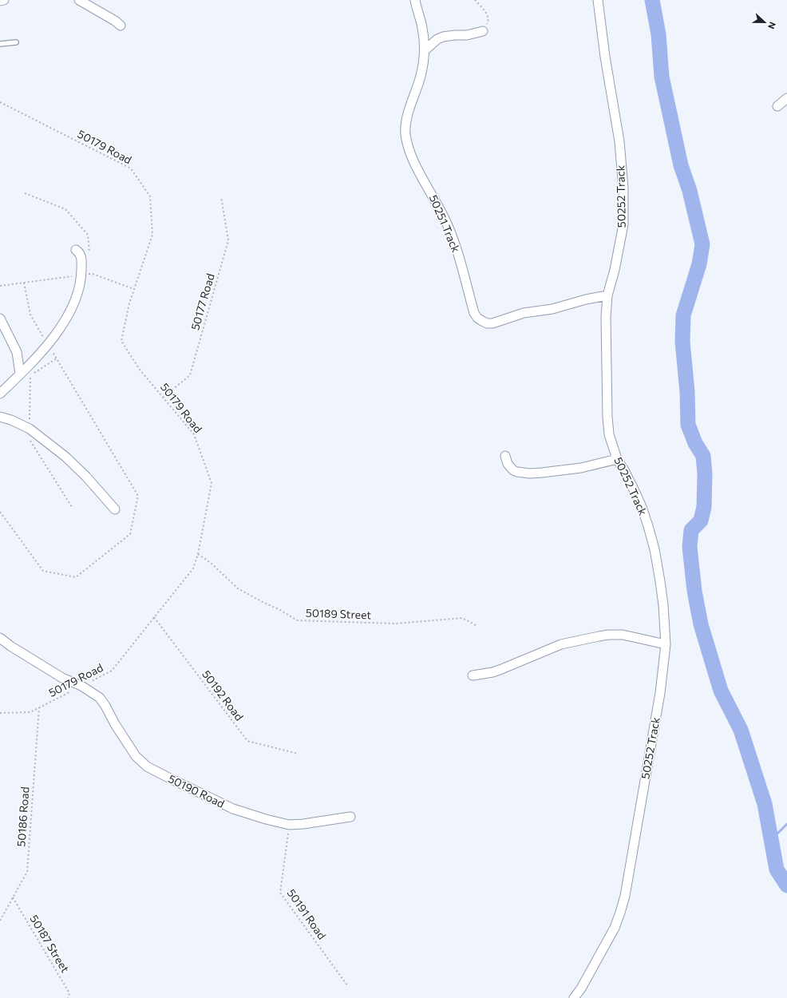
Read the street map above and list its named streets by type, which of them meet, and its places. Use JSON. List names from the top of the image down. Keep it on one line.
{"streets":{"street":["50252 Track","50251 Track","50190 Road"],"path":["50179 Road","50177 Road","50189 Street","50192 Road","50186 Road","50191 Road","50187 Street"]},"crossings":[["50179 Road","50177 Road"],["50179 Road","50189 Street"],["50179 Road","50192 Road"],["50179 Road","50190 Road"],["50179 Road","50186 Road"],["50252 Track","50251 Track"],["50190 Road","50191 Road"],["50186 Road","50187 Street"]],"north":"right"}
